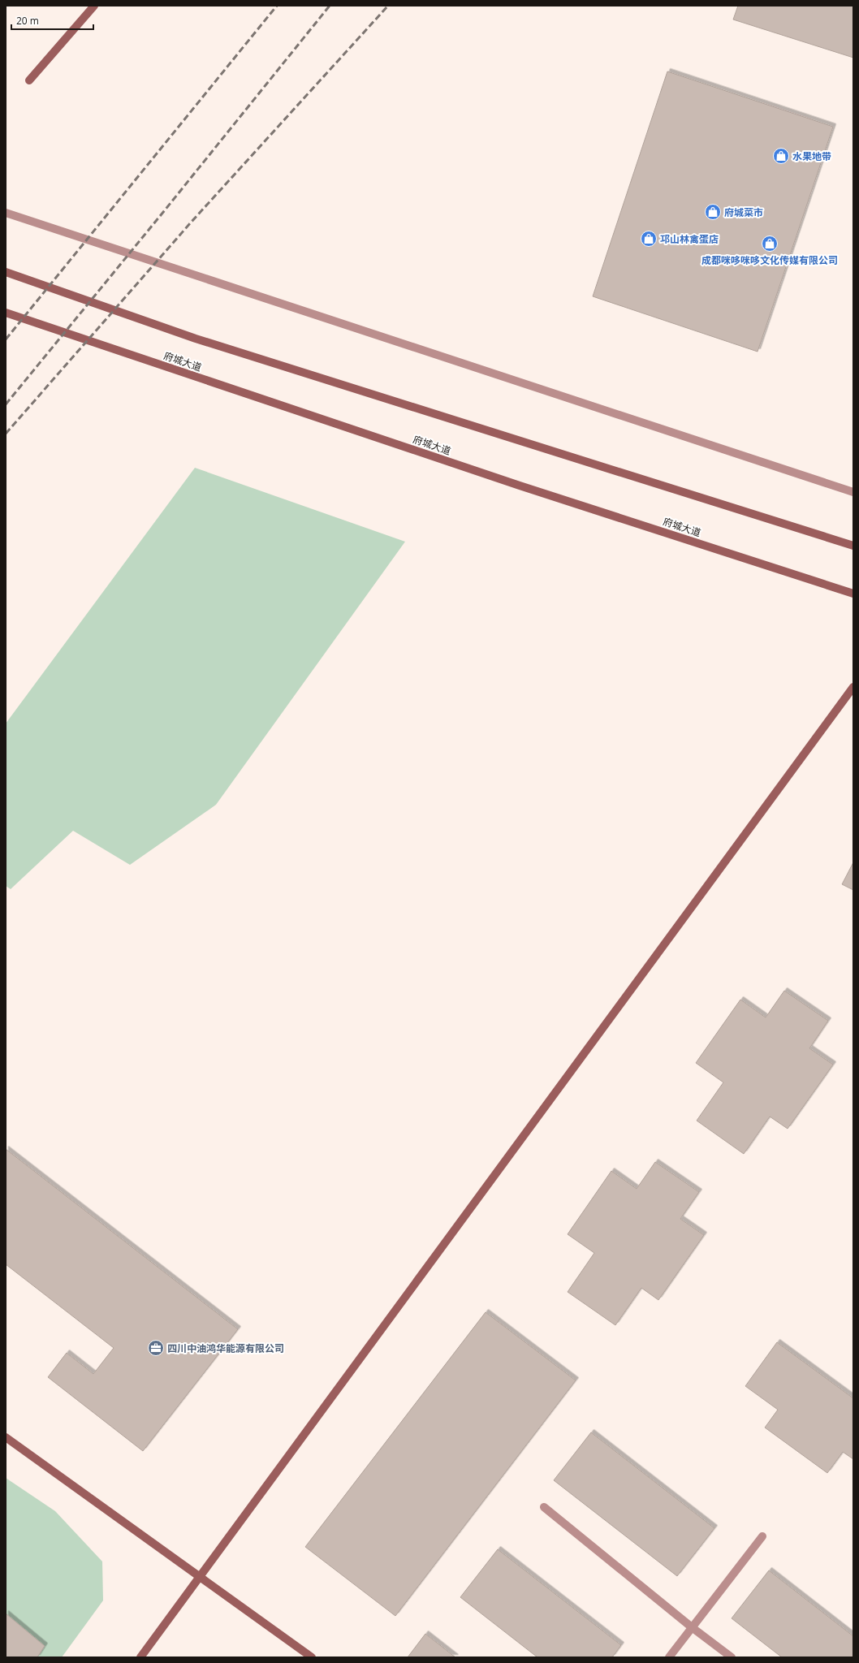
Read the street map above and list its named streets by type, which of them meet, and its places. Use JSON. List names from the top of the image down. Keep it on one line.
{"streets":{"main road":["府城大道"]},"places":{"shop":["水果地带","府城菜市","邛山林禽蛋店","成都咪哆咪哆文化传媒有限公司"],"office":["四川中油鸿华能源有限公司"]},"scale_bar":"20 m"}
